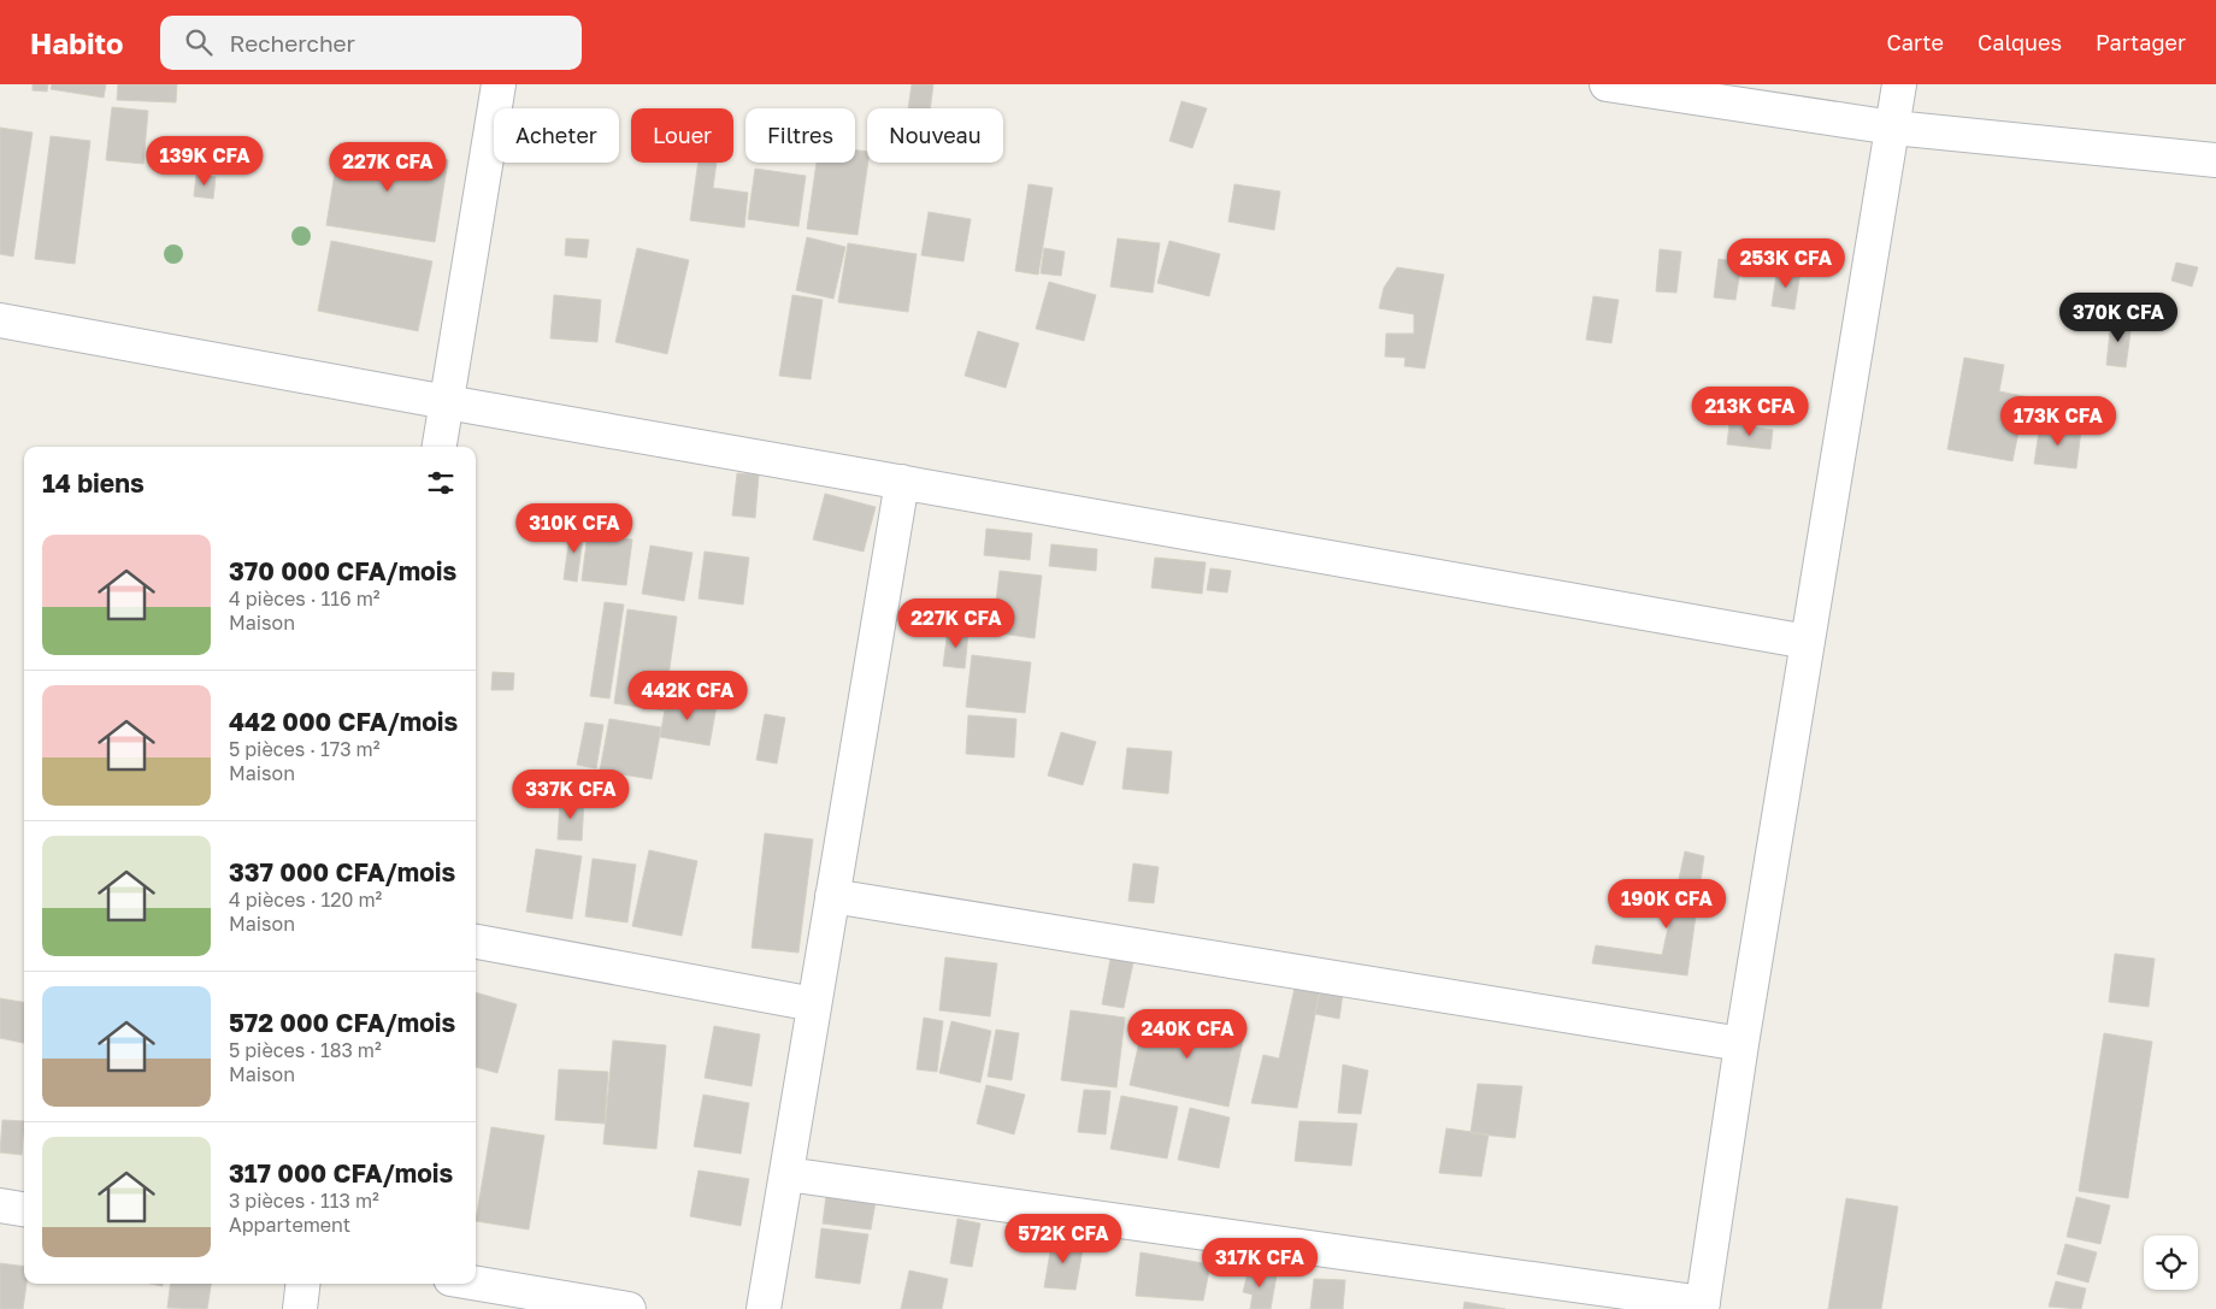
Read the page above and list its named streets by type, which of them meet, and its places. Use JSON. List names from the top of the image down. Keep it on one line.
{"page":{"header":"Habito","search":"Rechercher","nav":["Carte","Calques","Partager"],"chip":["Acheter","Louer","Filtres","Nouveau"],"price":["139K CFA","227K CFA","253K CFA","370K CFA","213K CFA","173K CFA","310K CFA","227K CFA","442K CFA","337K CFA","190K CFA","240K CFA","572K CFA","317K CFA"],"heading":"14 biens","list":[{"name":"370 000 CFA/mois","note":"4 pièces · 116 m² · Maison"},{"name":"442 000 CFA/mois","note":"5 pièces · 173 m² · Maison"},{"name":"337 000 CFA/mois","note":"4 pièces · 120 m² · Maison"},{"name":"572 000 CFA/mois","note":"5 pièces · 183 m² · Maison"},{"name":"317 000 CFA/mois","note":"3 pièces · 113 m² · Appartement"}]}}
